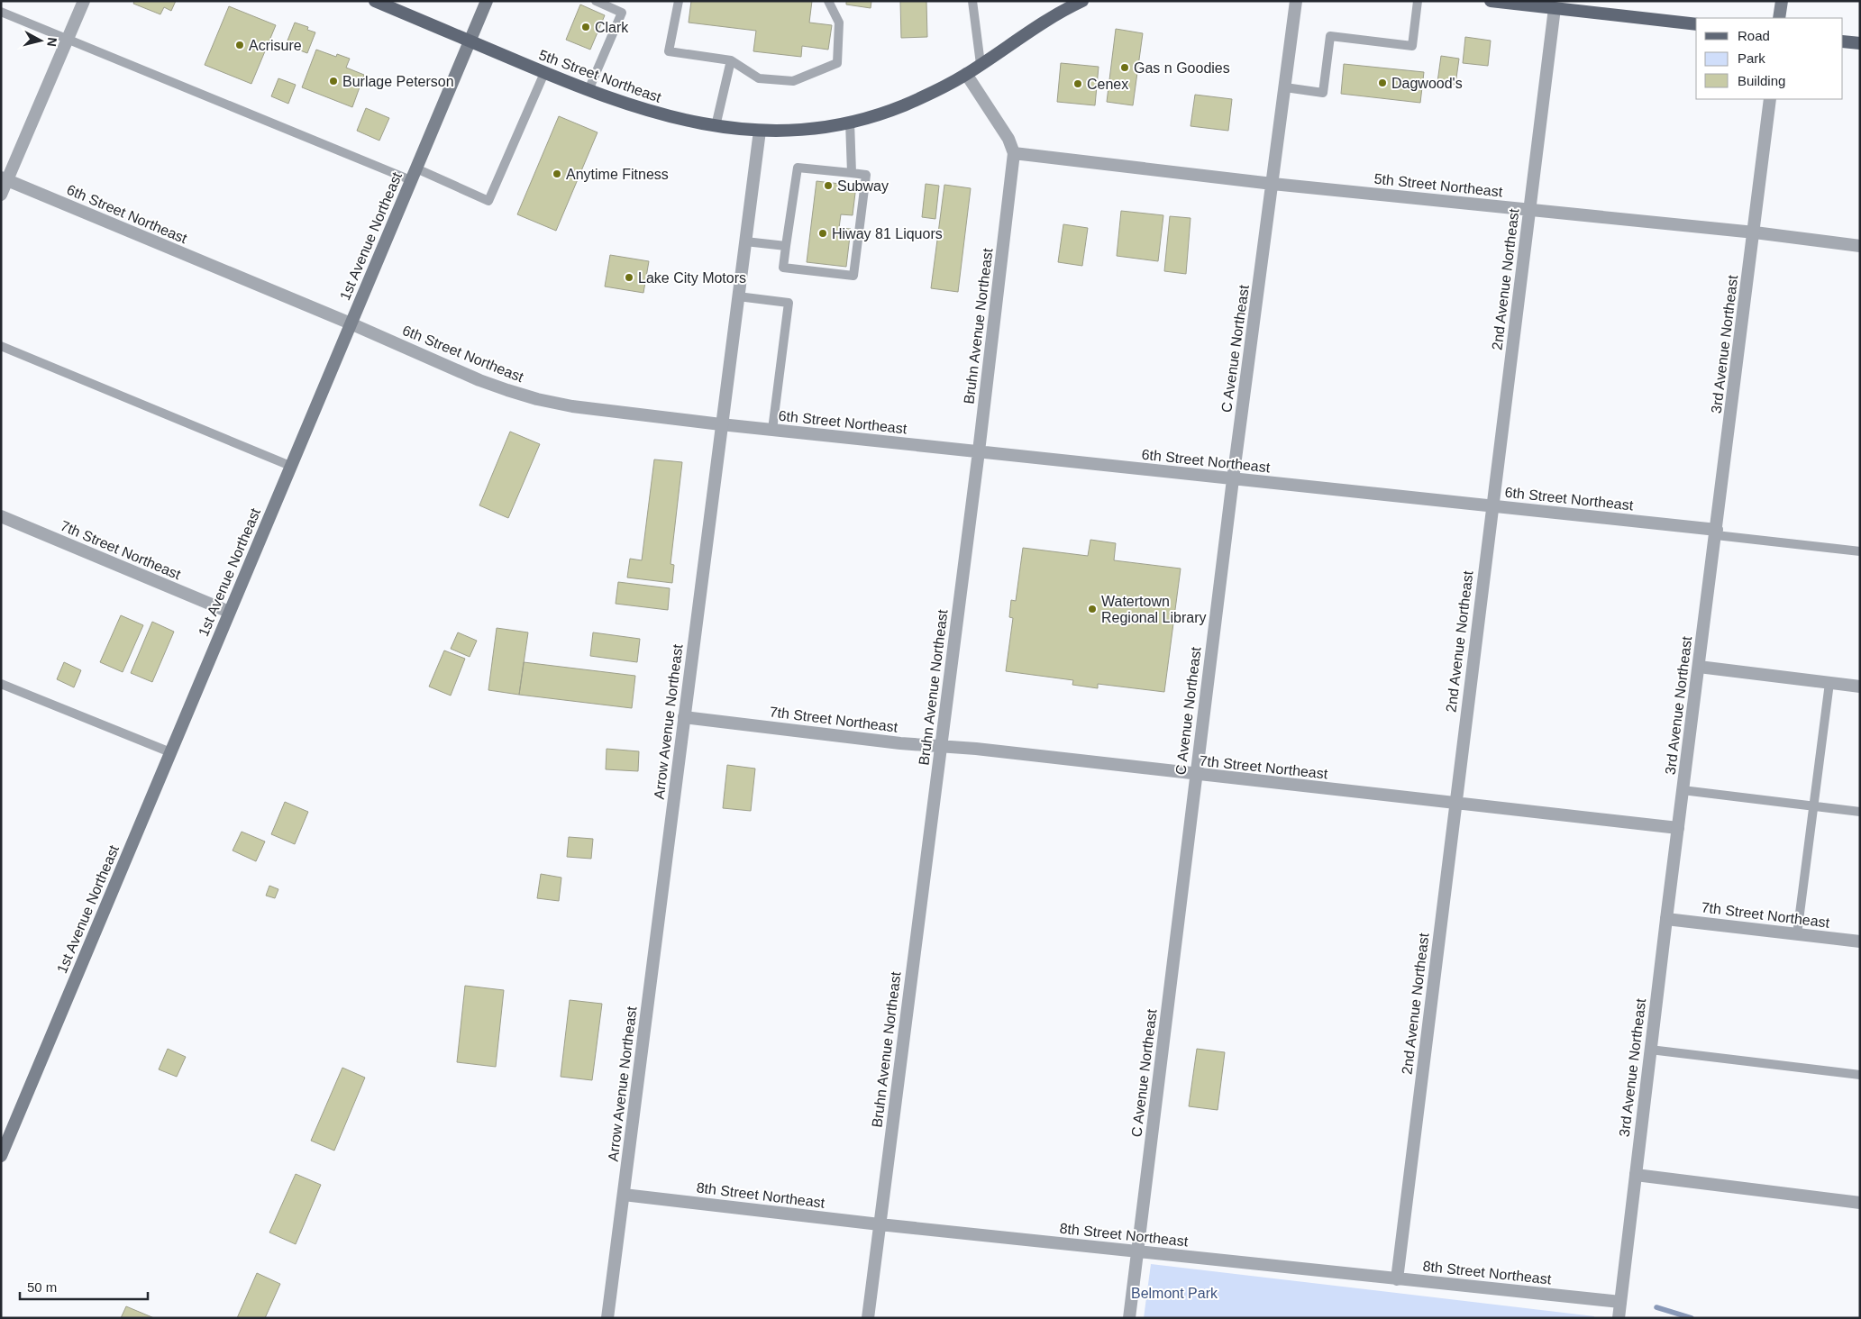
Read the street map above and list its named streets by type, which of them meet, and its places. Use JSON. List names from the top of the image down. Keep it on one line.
{"streets":{"main road":["5th Street Northeast","1st Avenue Northeast"],"street":["6th Street Northeast","2nd Avenue Northeast","Bruhn Avenue Northeast","3rd Avenue Northeast","C Avenue Northeast","7th Street Northeast","Arrow Avenue Northeast","8th Street Northeast"]},"crossings":[["5th Street Northeast","1st Avenue Northeast"],["5th Street Northeast","2nd Avenue Northeast"],["5th Street Northeast","Bruhn Avenue Northeast"],["5th Street Northeast","3rd Avenue Northeast"],["5th Street Northeast","C Avenue Northeast"],["5th Street Northeast","Arrow Avenue Northeast"],["6th Street Northeast","1st Avenue Northeast"],["6th Street Northeast","2nd Avenue Northeast"],["6th Street Northeast","Bruhn Avenue Northeast"],["6th Street Northeast","3rd Avenue Northeast"],["6th Street Northeast","C Avenue Northeast"],["6th Street Northeast","Arrow Avenue Northeast"],["1st Avenue Northeast","7th Street Northeast"],["2nd Avenue Northeast","7th Street Northeast"],["2nd Avenue Northeast","8th Street Northeast"],["Bruhn Avenue Northeast","7th Street Northeast"],["Bruhn Avenue Northeast","8th Street Northeast"],["3rd Avenue Northeast","7th Street Northeast"],["3rd Avenue Northeast","8th Street Northeast"],["C Avenue Northeast","7th Street Northeast"],["C Avenue Northeast","8th Street Northeast"],["7th Street Northeast","Arrow Avenue Northeast"],["Arrow Avenue Northeast","8th Street Northeast"]],"parks":["Belmont Park"],"places":["Clark","Acrisure","Gas n Goodies","Burlage Peterson","Dagwood's","Cenex","Anytime Fitness","Subway","Hiway 81 Liquors","Lake City Motors","Watertown Regional Library"],"legend":["Road","Park","Building"],"scale_bar":"50 m","north":"right"}
